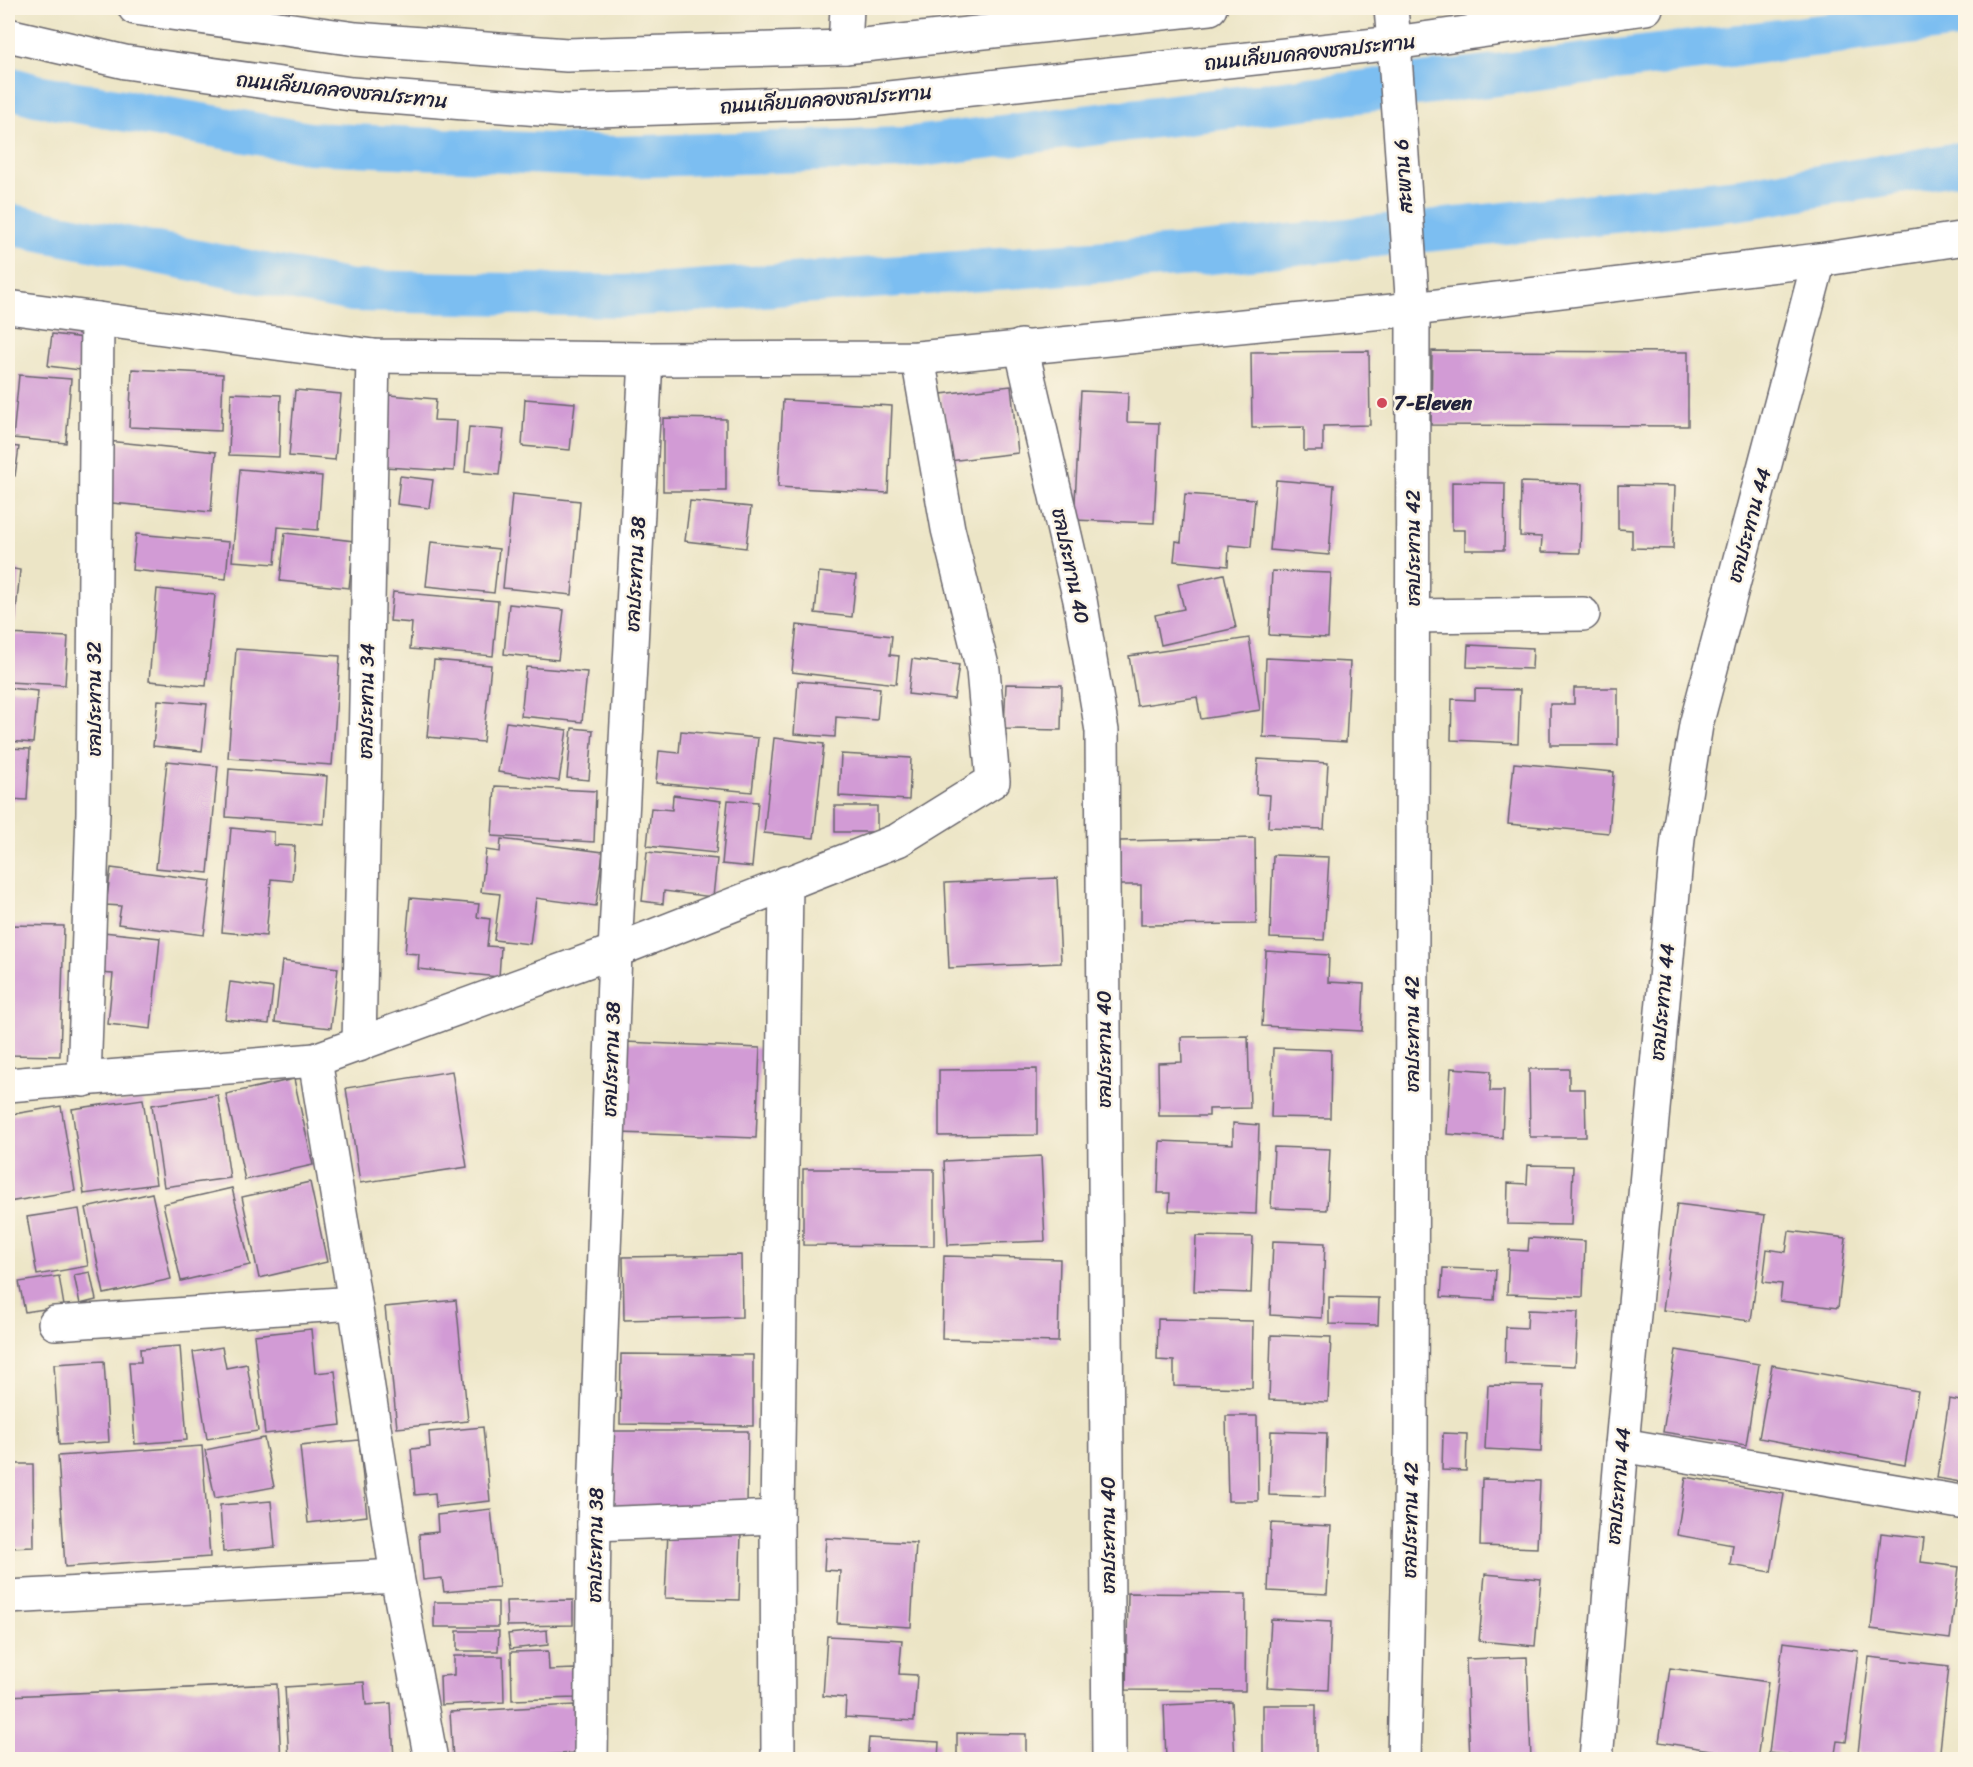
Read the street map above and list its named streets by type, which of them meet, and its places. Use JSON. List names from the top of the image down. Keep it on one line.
{"streets":{"street":["ถนนเลียบคลองชลประทาน","สะพาน 6","ชลประทาน 44","ชลประทาน 42","ชลประทาน 40","ชลประทาน 38","ชลประทาน 32","ชลประทาน 34"]},"crossings":[["ถนนเลียบคลองชลประทาน","สะพาน 6"],["สะพาน 6","ชลประทาน 42"]],"places":["7-Eleven"]}
